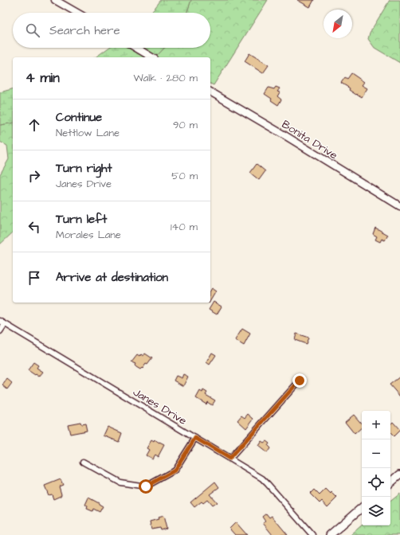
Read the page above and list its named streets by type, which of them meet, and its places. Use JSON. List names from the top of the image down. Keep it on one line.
{"streets":{"street":["Bonita Drive","Janes Drive"]},"north":"bottom left","page":{"search":"Search here","heading":["4 min","Walk · 280 m"],"list":[["Continue","Nettlow Lane","90 m"],["Turn right","Janes Drive","50 m"],["Turn left","Morales Lane","140 m"],"Arrive at destination"],"map_buttons":["+","−"]}}
